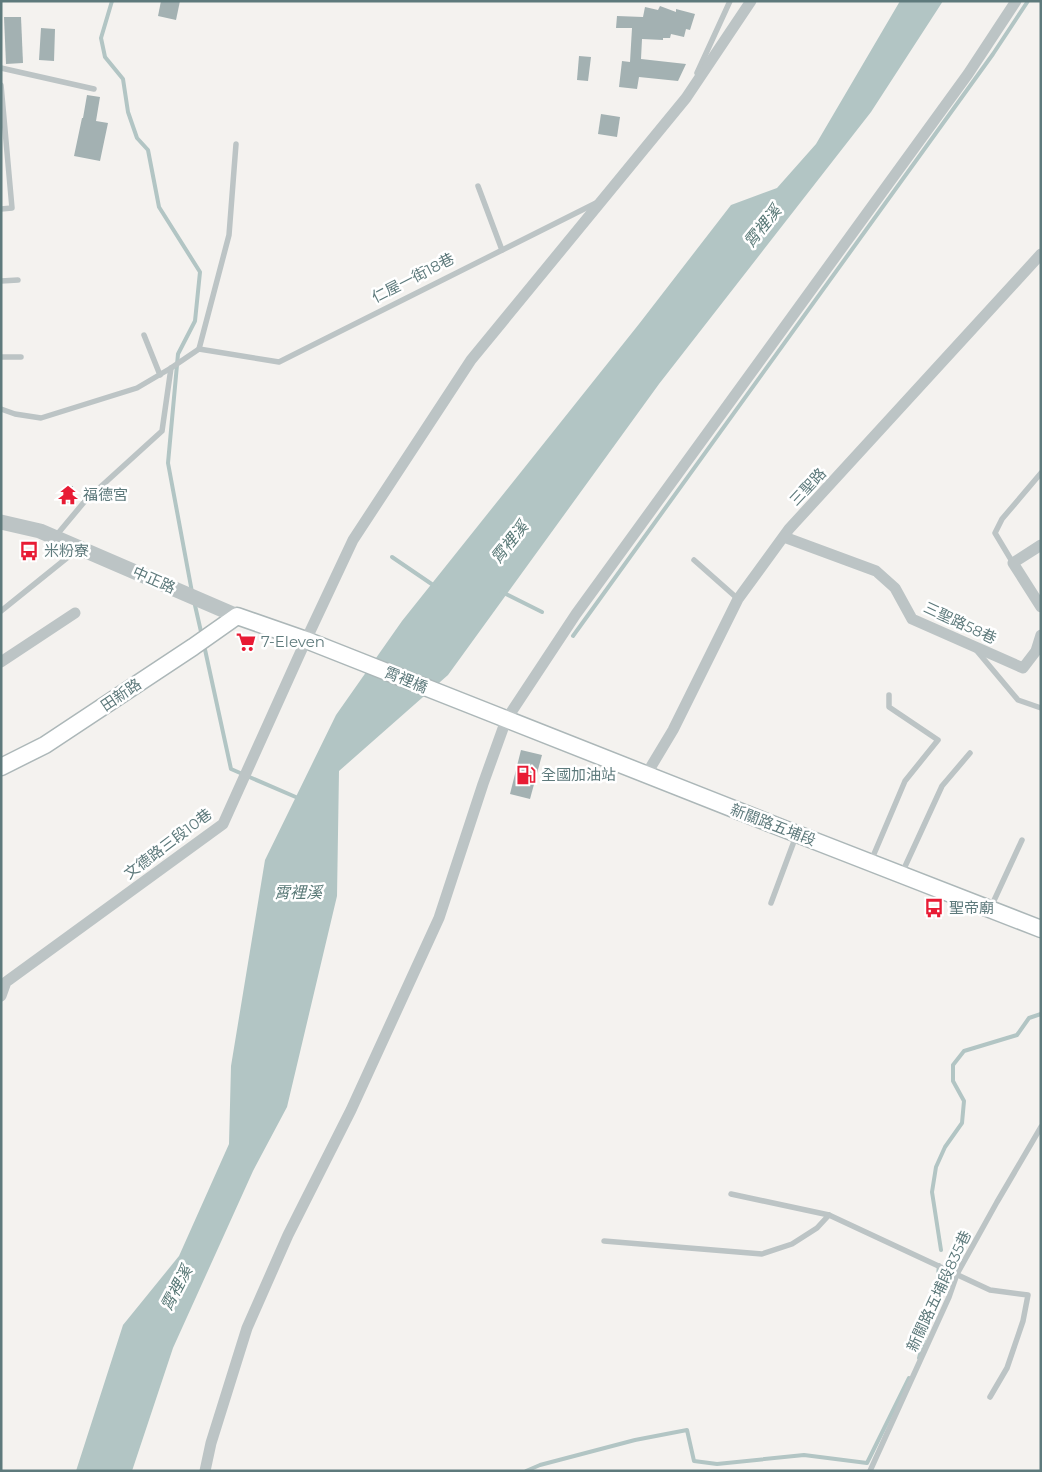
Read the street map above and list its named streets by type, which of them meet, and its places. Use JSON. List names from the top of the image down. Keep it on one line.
{"streets":{"main road":["中正路","霄裡橋","田新路","新關路五埔段"],"street":["仁屋一街18巷","三聖路","三聖路58巷","文德路三段10巷"],"lane":["新關路五埔段835巷"]},"crossings":[["仁屋一街18巷","文德路三段10巷"],["三聖路","三聖路58巷"],["三聖路","新關路五埔段"],["中正路","霄裡橋"],["中正路","田新路"],["中正路","文德路三段10巷"],["霄裡橋","新關路五埔段"],["霄裡橋","文德路三段10巷"]],"water":["霄裡溪"],"places":{"temple":["福德宮"],"bus stop":["米粉寮","聖帝廟"],"supermarket":["7-Eleven"],"fuel station":["全國加油站"]}}
